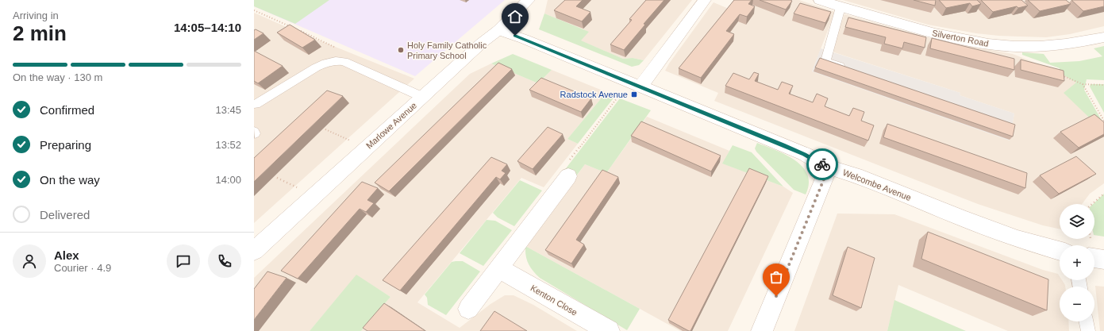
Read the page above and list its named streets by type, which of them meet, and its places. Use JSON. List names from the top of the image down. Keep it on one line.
{"streets":{"street":["Silverton Road","Marlowe Avenue","Welcombe Avenue","Kenton Close"]},"crossings":[["Marlowe Avenue","Welcombe Avenue"]],"places":{"other":["Holy Family Catholic Primary School"],"transit":["Radstock Avenue"]},"page":{"heading":["2 min","Arriving in","14:05–14:10"],"panel":["Alex","Courier · 4.9"],"bar":"On the way · 130 m","list":[["Confirmed","13:45"],["Preparing","13:52"],["On the way","14:00"],"Delivered"],"map_buttons":["+","−"]}}
